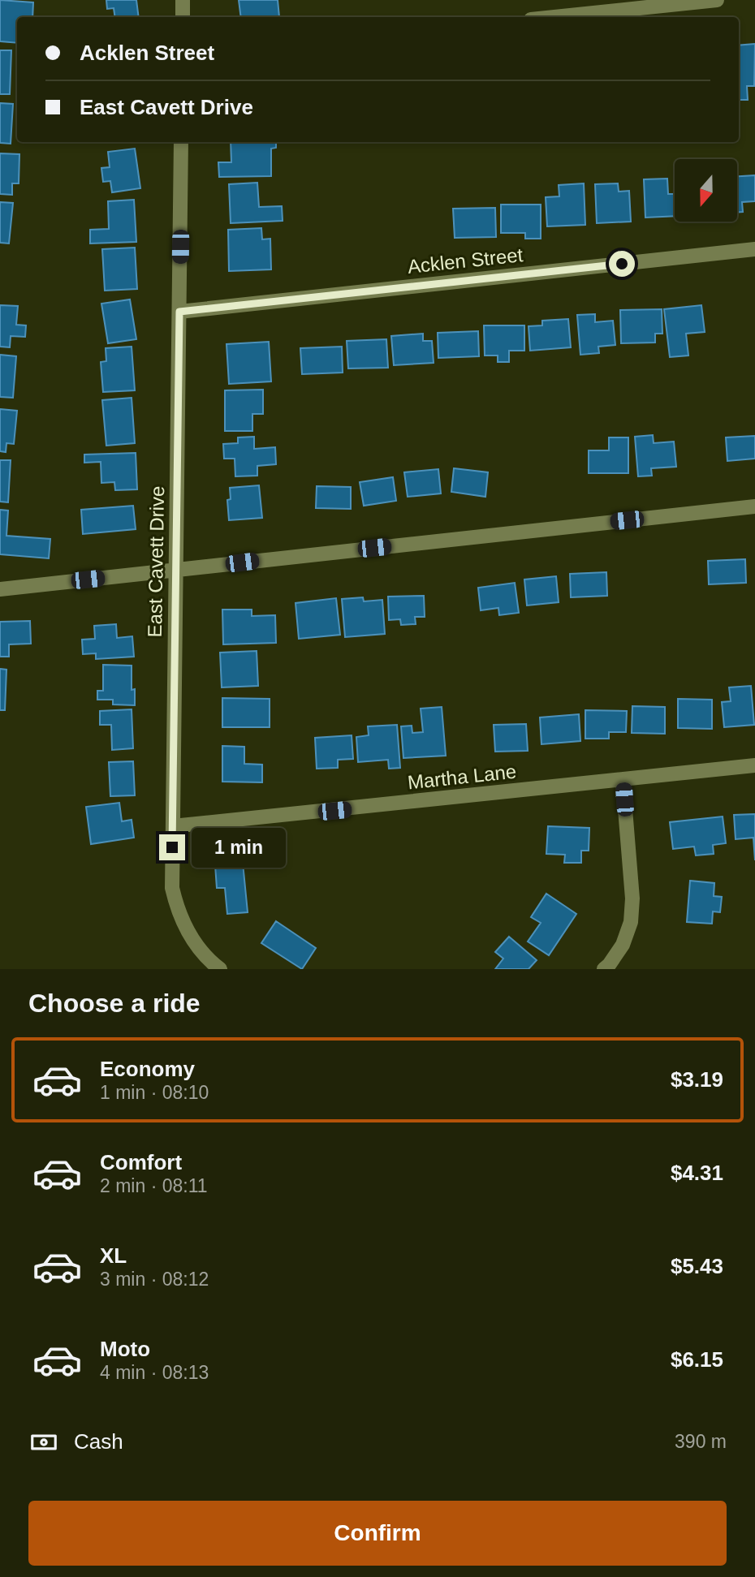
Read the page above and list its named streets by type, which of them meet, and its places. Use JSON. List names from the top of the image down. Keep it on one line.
{"streets":{"street":["Acklen Street","East Cavett Drive","Martha Lane"]},"crossings":[["Acklen Street","East Cavett Drive"],["East Cavett Drive","Martha Lane"]],"north":"bottom","page":{"banner":["Acklen Street","East Cavett Drive"],"bubble":"1 min","heading":"Choose a ride","list":[{"name":"Economy","note":"1 min · 08:10","value":"$3.19"},{"name":"Comfort","note":"2 min · 08:11","value":"$4.31"},{"name":"XL","note":"3 min · 08:12","value":"$5.43"},{"name":"Moto","note":"4 min · 08:13","value":"$6.15"}],"pay":["Cash","390 m"],"buttons":"Confirm"}}
